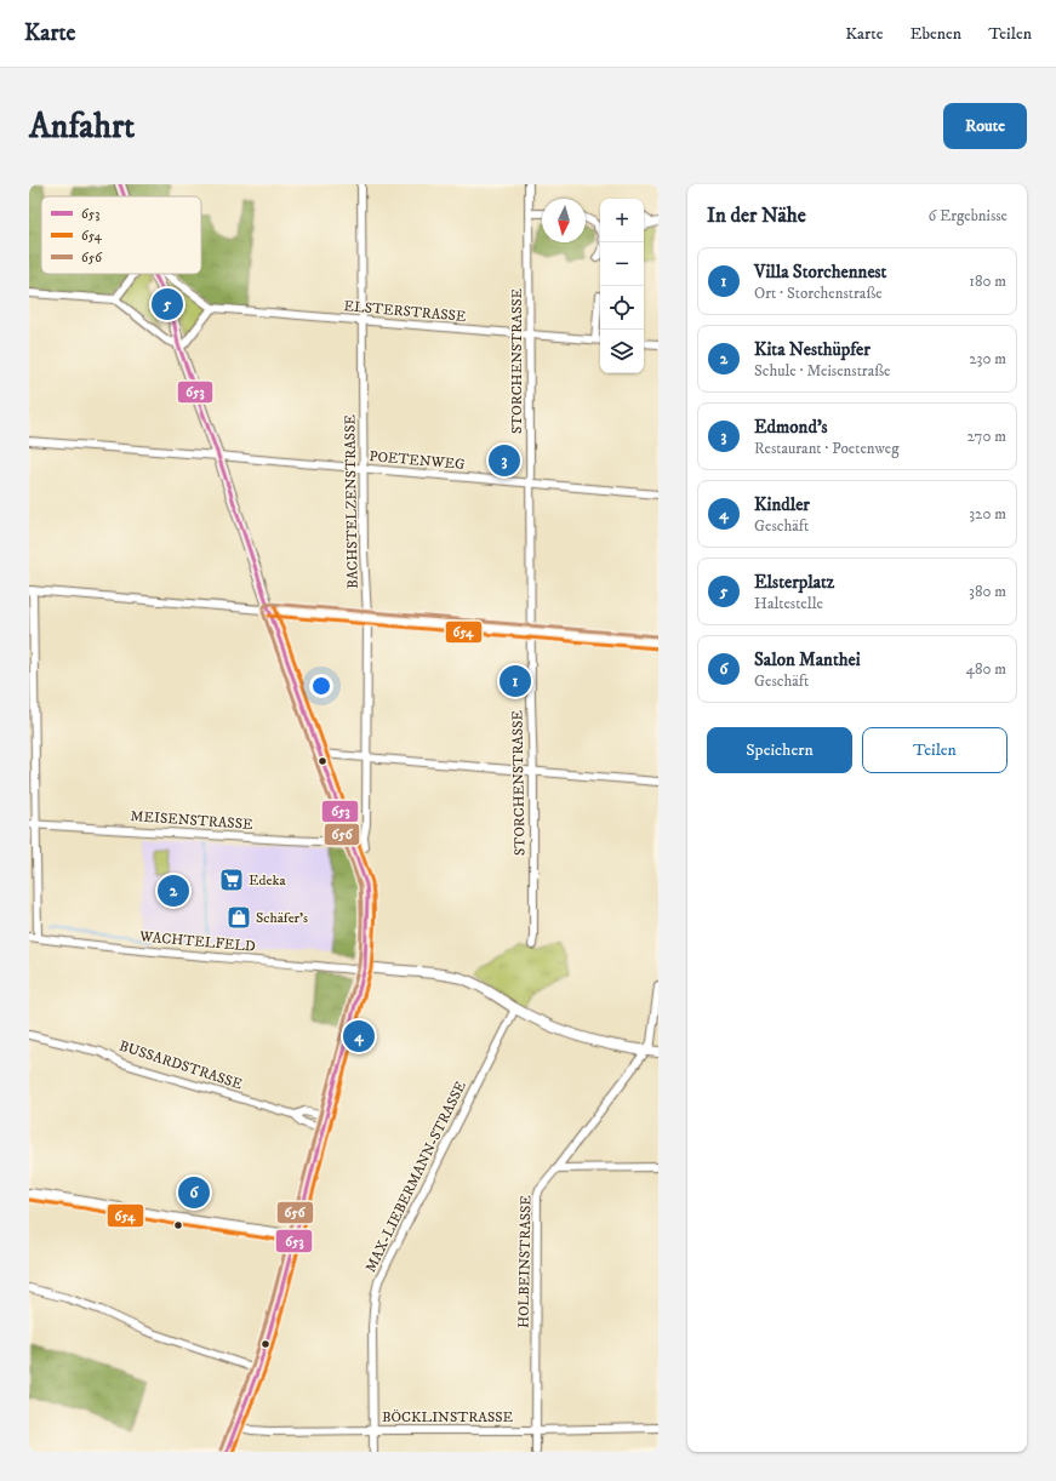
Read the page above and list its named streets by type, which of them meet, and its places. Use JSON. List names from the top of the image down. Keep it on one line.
{"streets":{"street":["ELSTERSTRASSE","STORCHENSTRASSE","POETENWEG","BACHSTELZENSTRASSE","MEISENSTRASSE","WACHTELFELD","BUSSARDSTRASSE","MAX-LIEBERMANN-STRASSE","HOLBEINSTRASSE","BÖCKLINSTRASSE"]},"crossings":[["ELSTERSTRASSE","STORCHENSTRASSE"],["ELSTERSTRASSE","BACHSTELZENSTRASSE"],["STORCHENSTRASSE","POETENWEG"],["POETENWEG","BACHSTELZENSTRASSE"],["MAX-LIEBERMANN-STRASSE","BÖCKLINSTRASSE"],["HOLBEINSTRASSE","BÖCKLINSTRASSE"]],"places":{"supermarket":["Edeka"],"shop":["Schäfer's"]},"lines":["transit line 653","transit line 656","transit line 654"],"legend":["653","654","656"],"north":"bottom","page":{"header":"Karte","nav":["Karte","Ebenen","Teilen"],"buttons":["Route",["Speichern","Teilen"]],"title":"Anfahrt","heading":["In der Nähe","6 Ergebnisse"],"map_buttons":["+","−"],"list":[{"mark":"1","name":"Villa Storchennest","note":"Ort · Storchenstraße","value":"180 m"},{"mark":"2","name":"Kita Nesthüpfer","note":"Schule · Meisenstraße","value":"230 m"},{"mark":"3","name":"Edmond's","note":"Restaurant · Poetenweg","value":"270 m"},{"mark":"4","name":"Kindler","note":"Geschäft","value":"320 m"},{"mark":"5","name":"Elsterplatz","note":"Haltestelle","value":"380 m"},{"mark":"6","name":"Salon Manthei","note":"Geschäft","value":"480 m"}],"pins":["5","3","1","2","4","6"]}}
